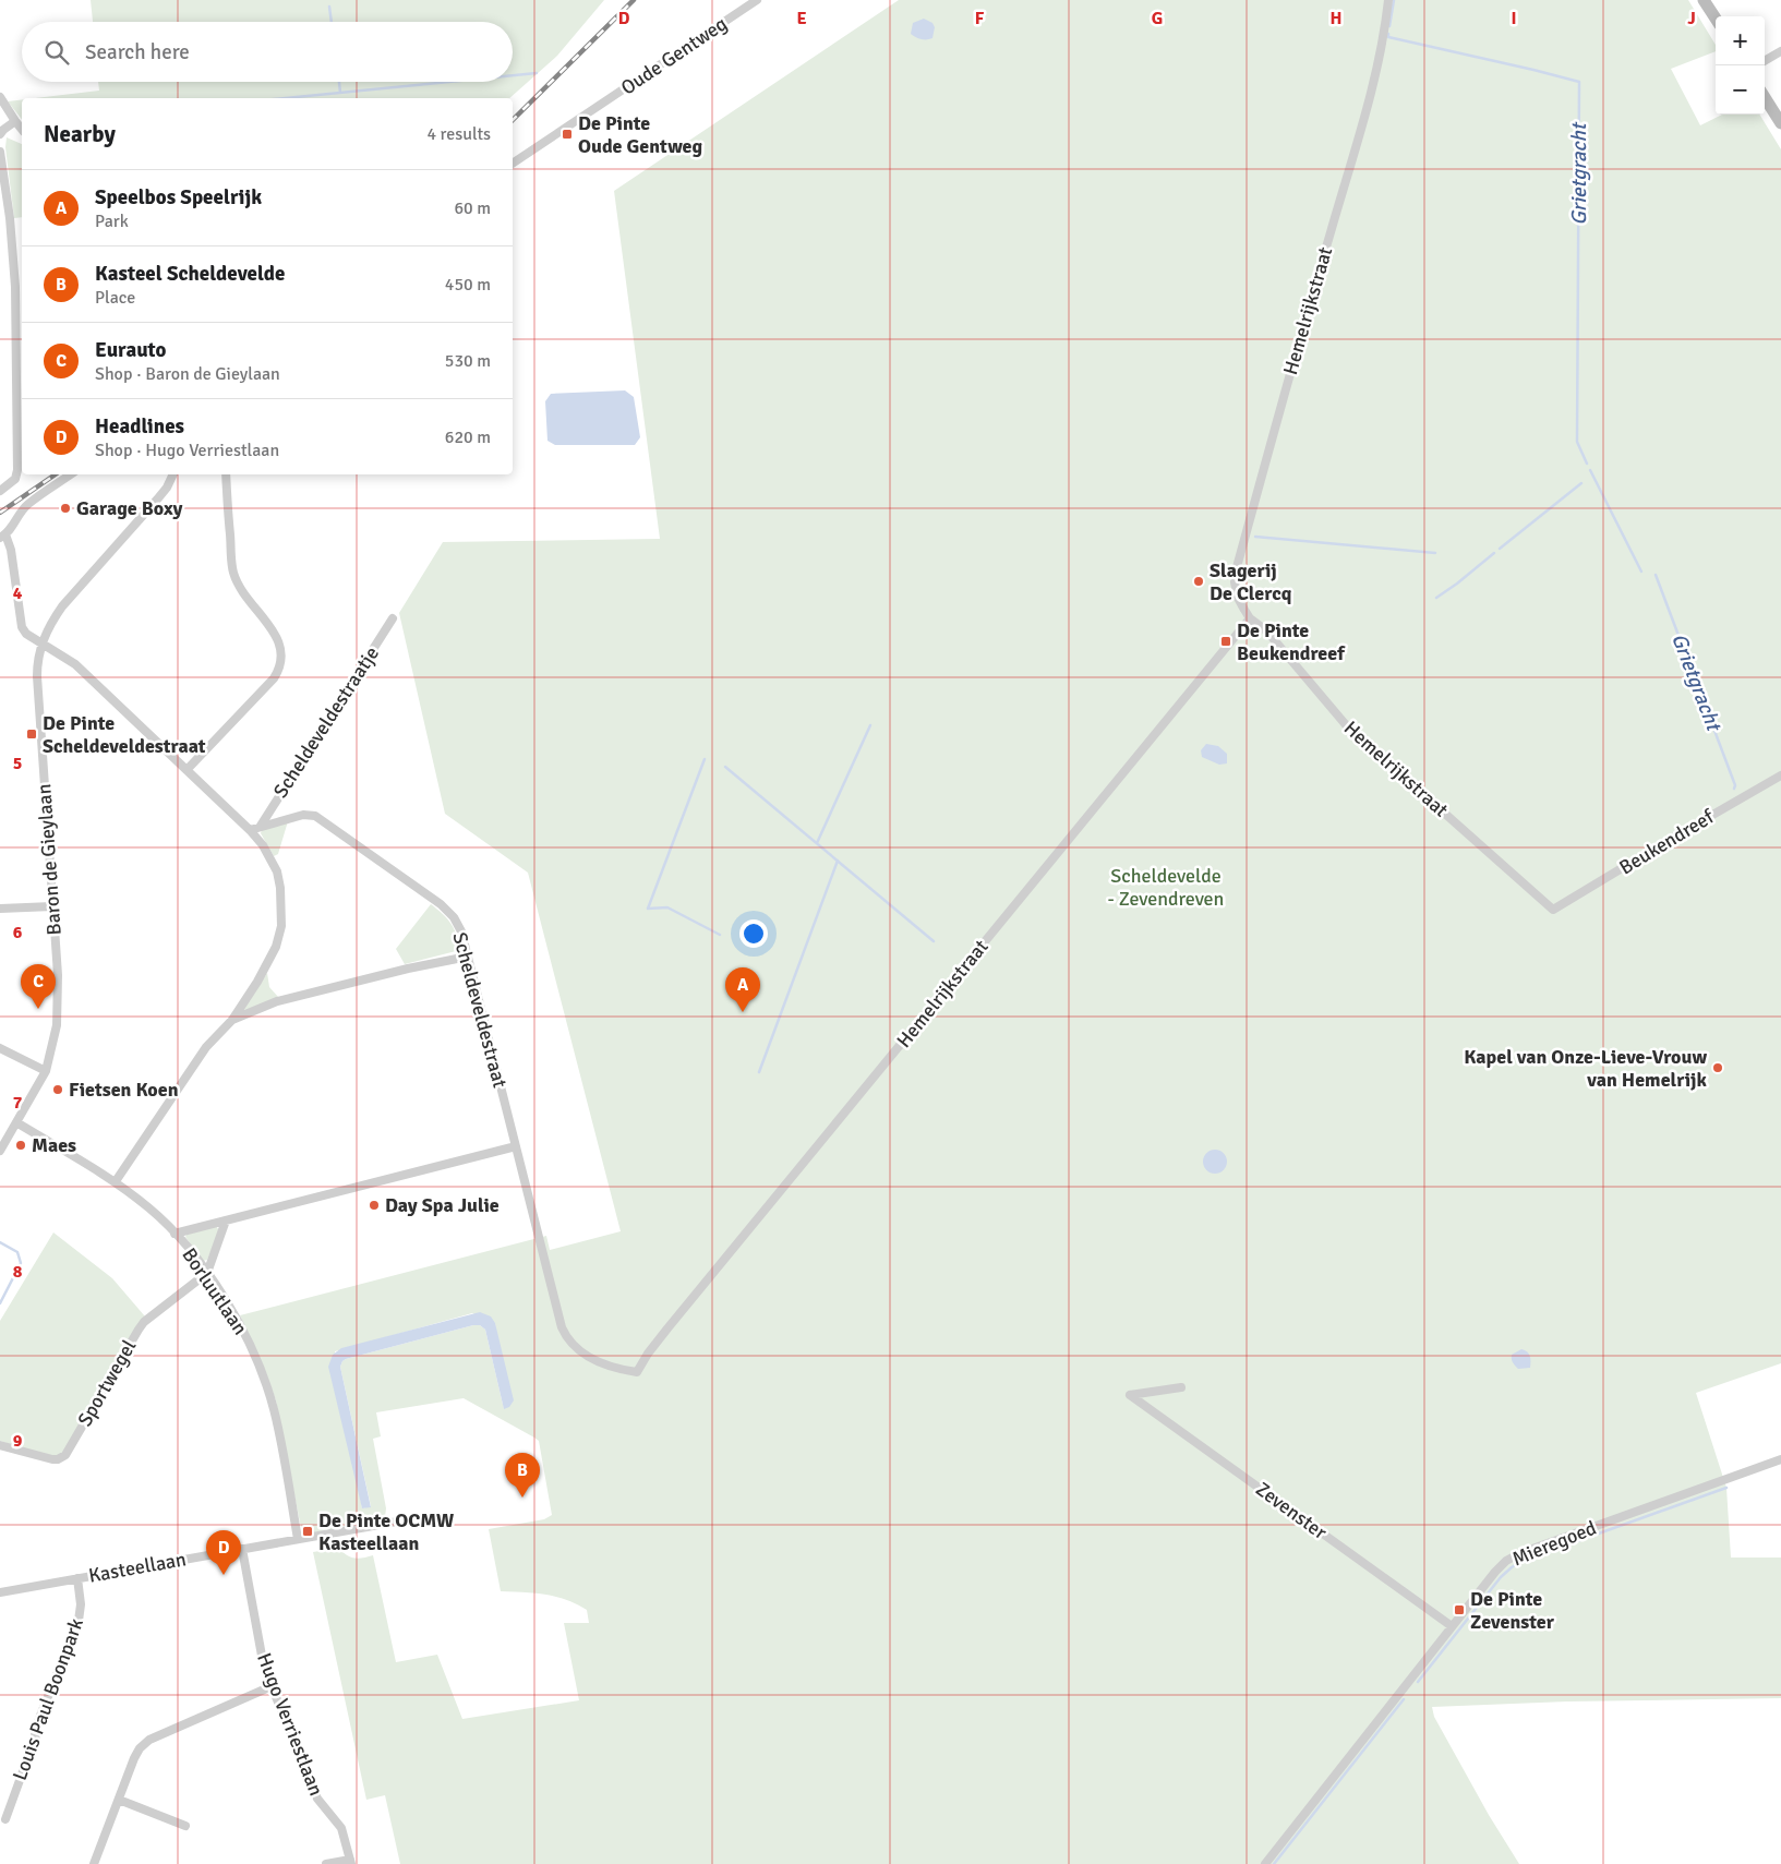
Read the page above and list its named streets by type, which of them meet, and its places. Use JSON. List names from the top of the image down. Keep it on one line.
{"streets":{"street":["Oude Gentweg","Hemelrijkstraat","Scheldeveldestraatje","Beukendreef","Baron de Gieylaan","Scheldeveldestraat","Borluutlaan","Sportwegel","Zevenster","Mieregoed","Kasteellaan","Louis Paul Boonpark","Hugo Verriestlaan"]},"crossings":[["Hemelrijkstraat","Beukendreef"],["Hemelrijkstraat","Scheldeveldestraat"],["Scheldeveldestraatje","Scheldeveldestraat"],["Baron de Gieylaan","Borluutlaan"],["Borluutlaan","Sportwegel"],["Borluutlaan","Kasteellaan"],["Zevenster","Mieregoed"],["Kasteellaan","Louis Paul Boonpark"],["Kasteellaan","Hugo Verriestlaan"]],"water":["Grietgracht"],"parks":["Scheldevelde - Zevendreven"],"places":{"transit":["De Pinte Oude Gentweg","De Pinte Beukendreef","De Pinte Scheldeveldestraat","De Pinte OCMW Kasteellaan","De Pinte Zevenster"],"other":["Garage Boxy","Slagerij De Clercq","Kapel van Onze-Lieve-Vrouw van Hemelrijk","Fietsen Koen","Maes","Day Spa Julie"]},"page":{"map_buttons":["+","−"],"search":"Search here","heading":["Nearby","4 results"],"list":[{"mark":"A","name":"Speelbos Speelrijk","note":"Park","value":"60 m"},{"mark":"B","name":"Kasteel Scheldevelde","note":"Place","value":"450 m"},{"mark":"C","name":"Eurauto","note":"Shop · Baron de Gieylaan","value":"530 m"},{"mark":"D","name":"Headlines","note":"Shop · Hugo Verriestlaan","value":"620 m"}],"pins":["C","A","B","D"]},"grid":{"columns":["D","E","F","G","H","I","J"],"rows":["4","5","6","7","8","9"]}}
